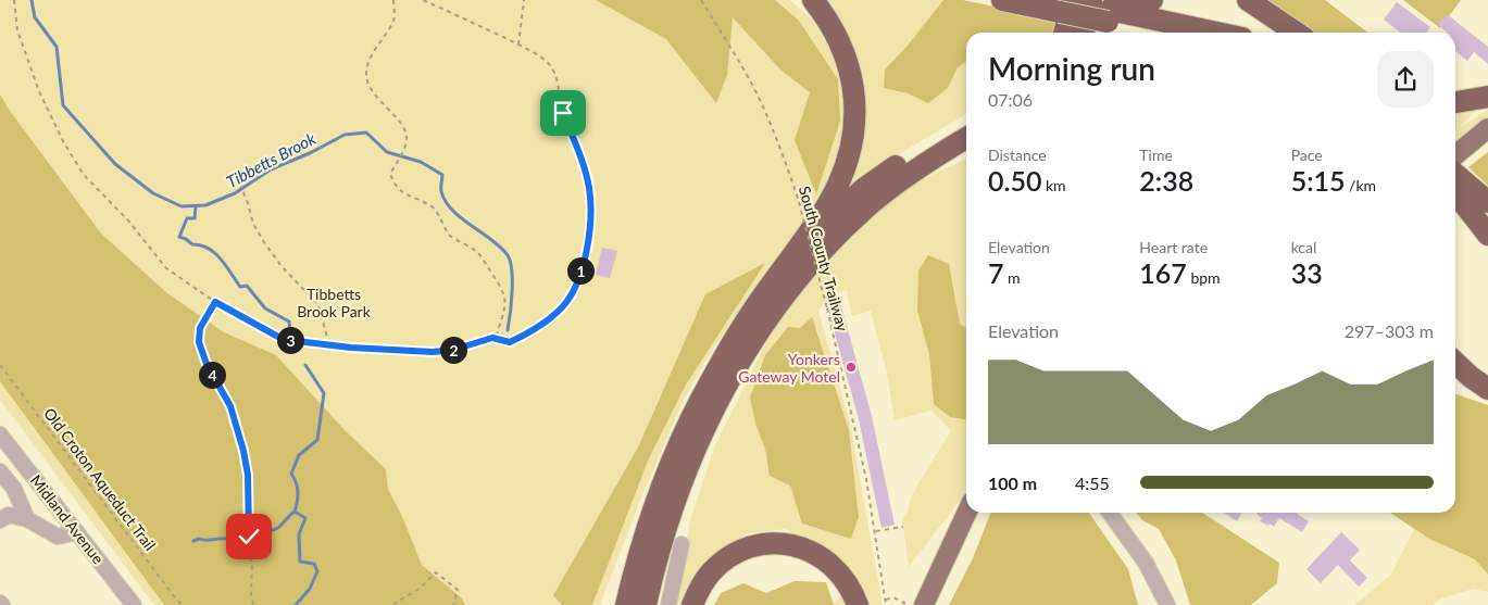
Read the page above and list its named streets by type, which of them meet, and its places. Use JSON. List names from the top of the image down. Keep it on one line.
{"streets":{"street":["Midland Avenue"],"path":["South County Trailway","Old Croton Aqueduct Trail"]},"water":["Tibbetts Brook"],"parks":["Tibbetts Brook Park"],"places":["Yonkers Gateway Motel"],"page":{"heading":["Morning run","07:06"],"stats":[["Distance","0.50 km"],["Time","2:38"],["Pace","5:15 /km"],["Elevation","7 m"],["Heart rate","167 bpm"],["kcal","33"]],"pins":["1","3","2","4"],"chart":["Elevation","297–303 m"],"list":[{"name":"100 m","note":"4:55"}]}}
